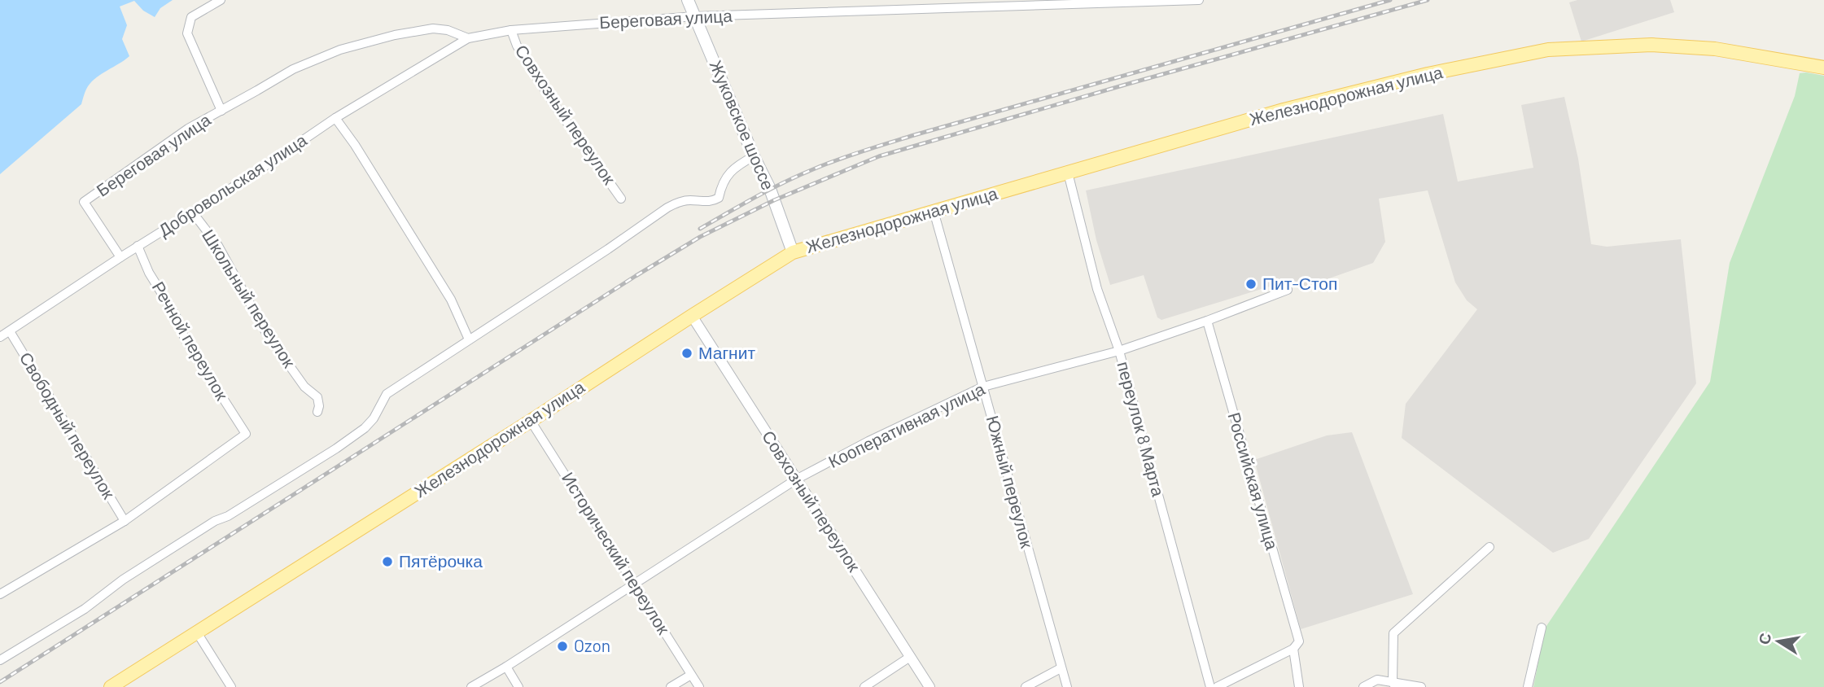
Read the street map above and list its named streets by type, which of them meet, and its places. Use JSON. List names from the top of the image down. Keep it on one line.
{"streets":{"main road":["Железнодорожная улица","Жуковское шоссе"],"street":["Береговая улица","Совхозный переулок","Добровольская улица","Школьный переулок","Речной переулок","Свободный переулок","Кооперативная улица","переулок 8 Марта","Российская улица","Южный переулок","Исторический переулок"]},"crossings":[["Береговая улица","Совхозный переулок"],["Береговая улица","Жуковское шоссе"],["Береговая улица","Добровольская улица"],["Железнодорожная улица","Совхозный переулок"],["Железнодорожная улица","Жуковское шоссе"],["Железнодорожная улица","переулок 8 Марта"],["Железнодорожная улица","Южный переулок"],["Железнодорожная улица","Исторический переулок"],["Совхозный переулок","Кооперативная улица"],["Добровольская улица","Школьный переулок"],["Добровольская улица","Речной переулок"],["Добровольская улица","Свободный переулок"],["Речной переулок","Свободный переулок"],["Кооперативная улица","переулок 8 Марта"],["Кооперативная улица","Российская улица"],["Кооперативная улица","Южный переулок"],["Кооперативная улица","Исторический переулок"]],"places":["Пит-Стоп","Магнит","Пятёрочка","Ozon"],"north":"left"}
